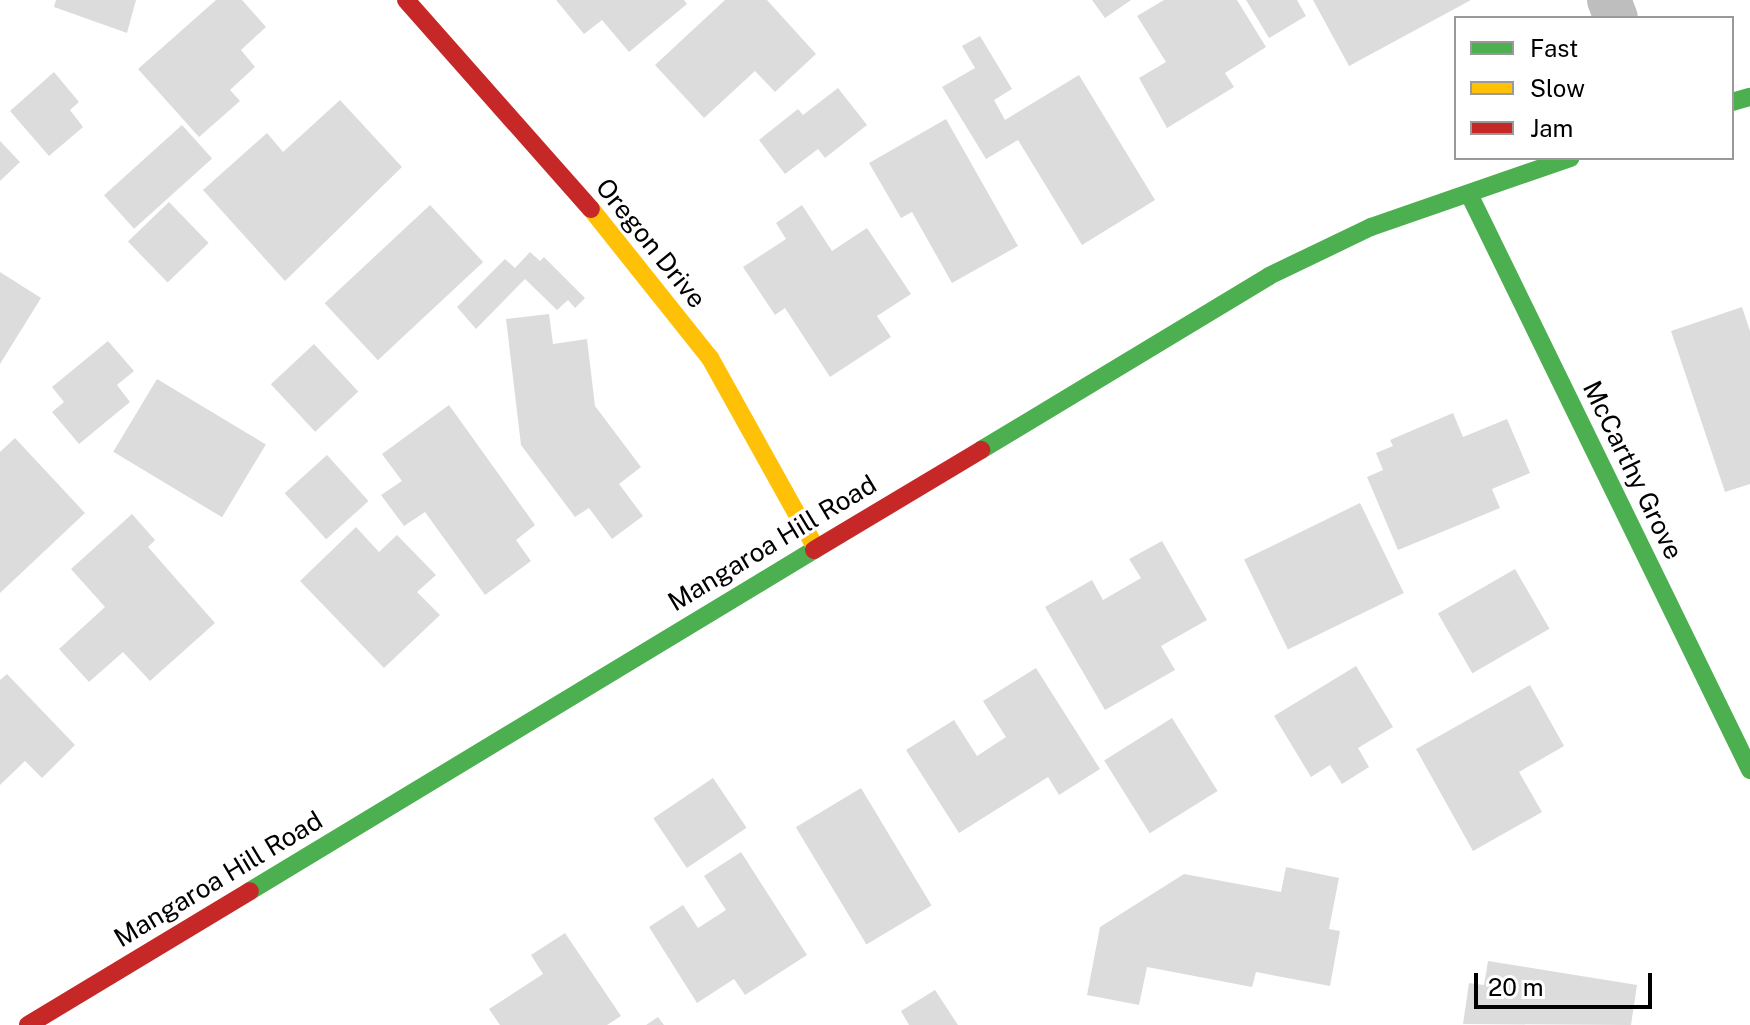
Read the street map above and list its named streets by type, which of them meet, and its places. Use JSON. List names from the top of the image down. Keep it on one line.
{"streets":{"street":["Oregon Drive","McCarthy Grove","Mangaroa Hill Road"]},"crossings":[["Oregon Drive","Mangaroa Hill Road"],["McCarthy Grove","Mangaroa Hill Road"]],"legend":["Fast","Slow","Jam"],"scale_bar":"20 m"}
